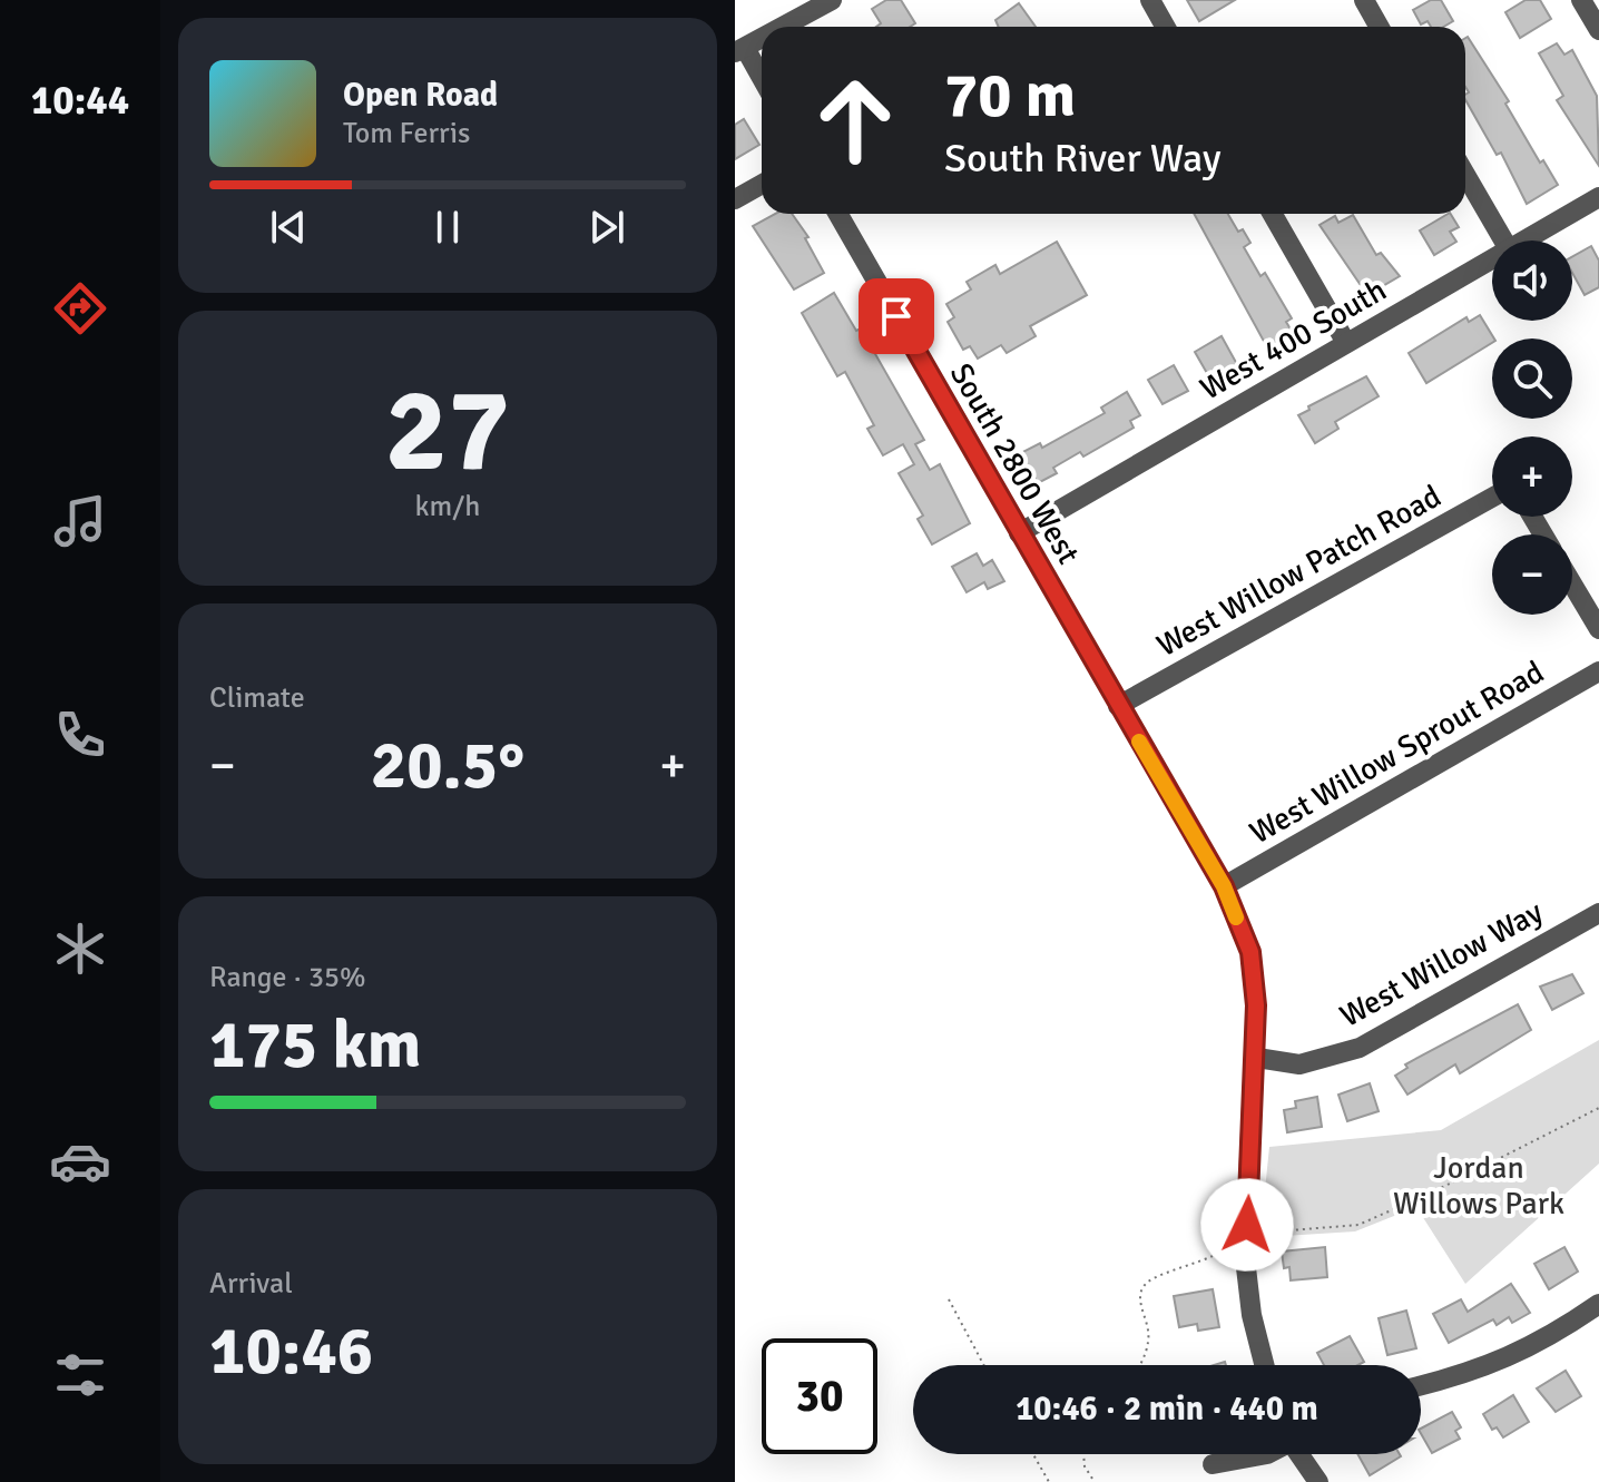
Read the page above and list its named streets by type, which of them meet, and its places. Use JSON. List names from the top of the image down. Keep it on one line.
{"streets":{"street":["West 400 South","South 2800 West","West Willow Patch Road","West Willow Sprout Road","West Willow Way"]},"crossings":[["West 400 South","South 2800 West"],["South 2800 West","West Willow Patch Road"],["South 2800 West","West Willow Sprout Road"],["South 2800 West","West Willow Way"]],"parks":["Jordan Willows Park"],"page":{"tabs":"10:44","turn":["70 m","South River Way"],"song":["Open Road","Tom Ferris"],"map_buttons":["+","−"],"tile":[["27","km/h"],"Climate",["Range · 35%","175 km"],["Arrival","10:46"]],"heat":["−","20.5°","+"],"limit":"30","trip":"10:46 · 2 min · 440 m"}}
